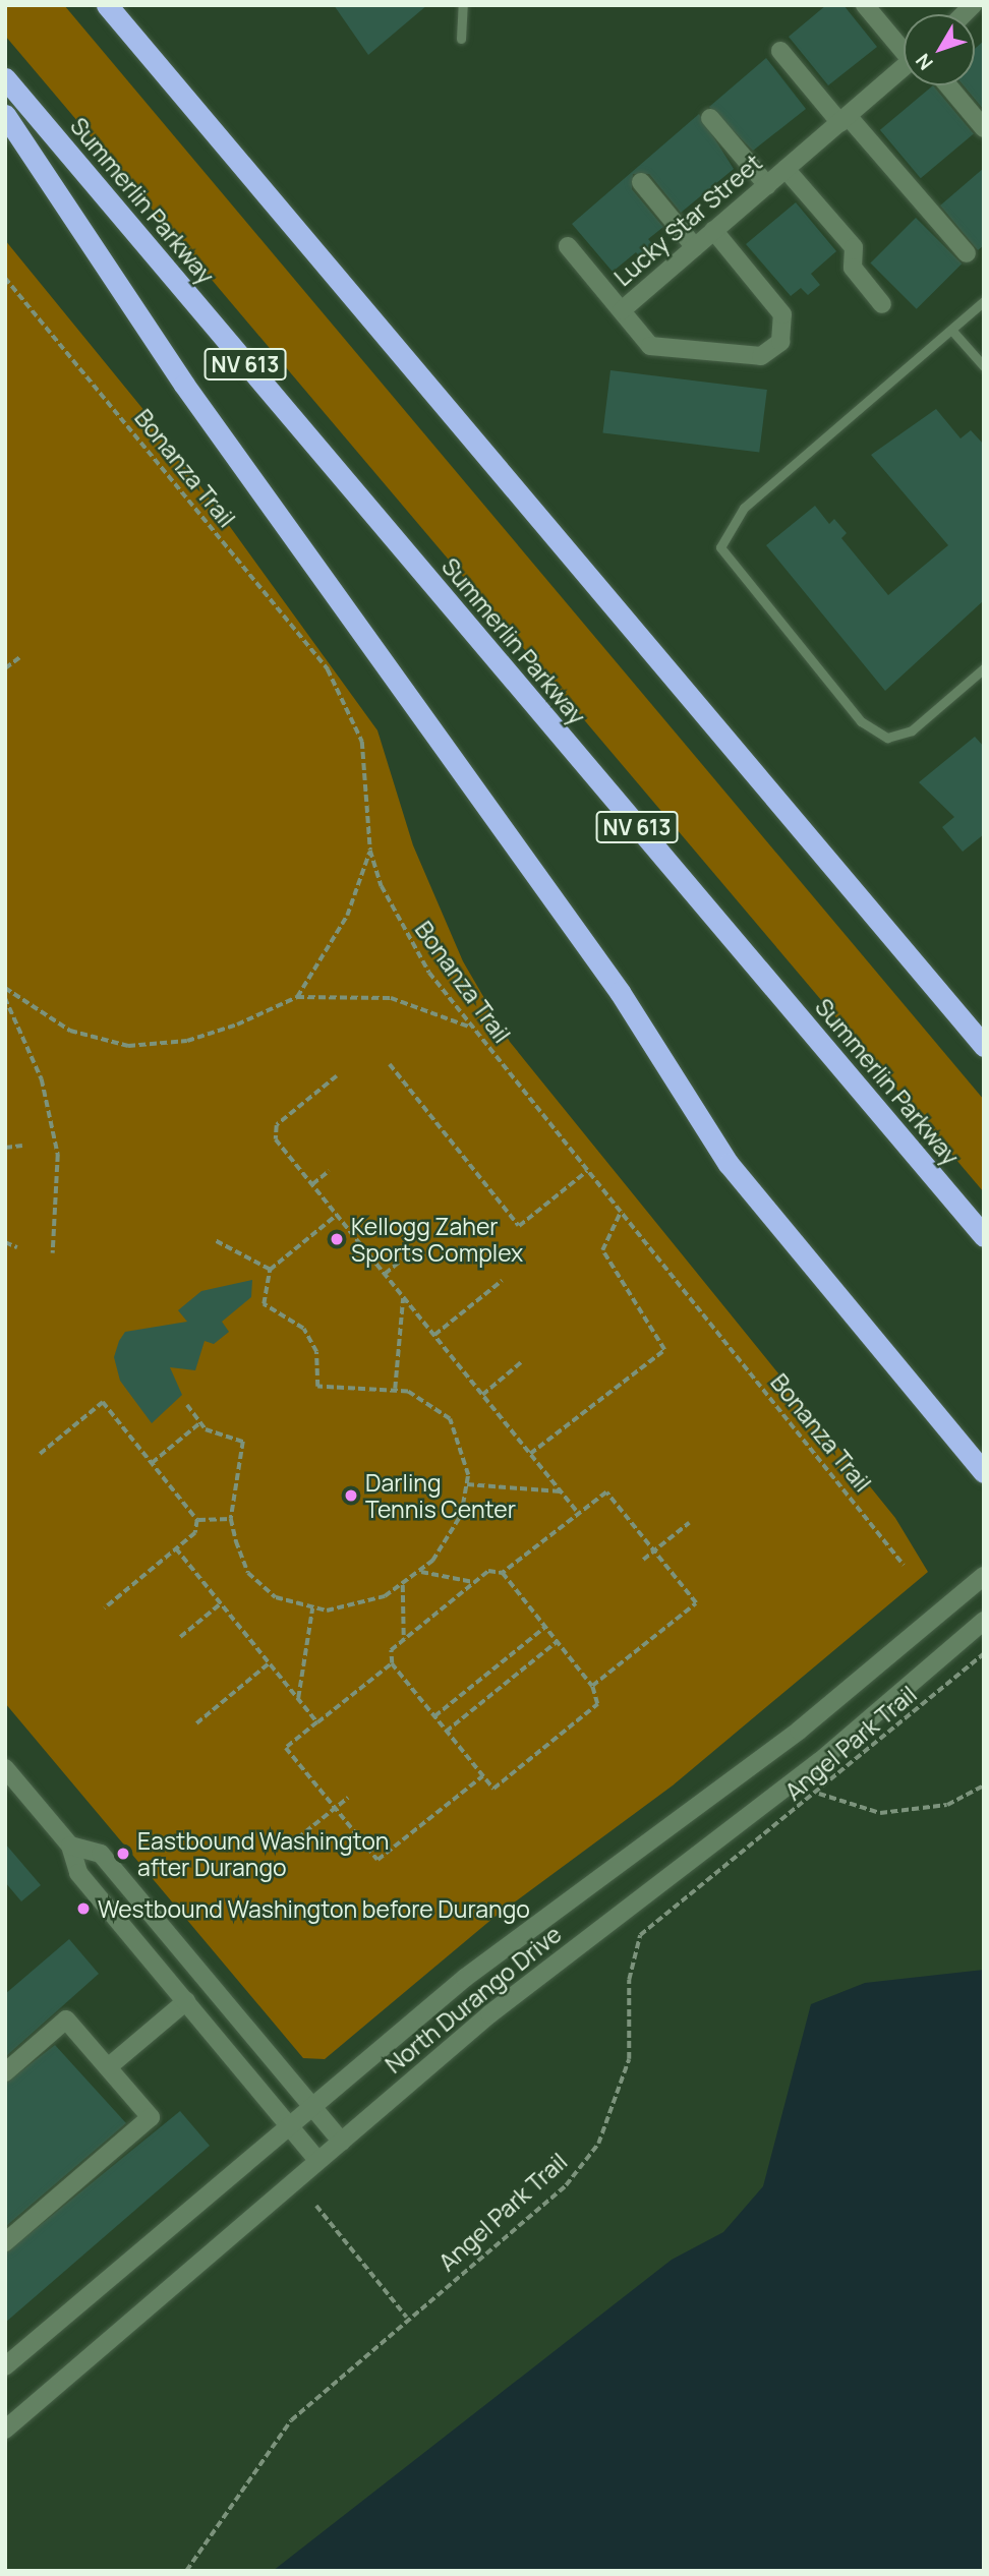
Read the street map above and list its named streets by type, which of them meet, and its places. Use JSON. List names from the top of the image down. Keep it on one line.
{"streets":{"highway":["Summerlin Parkway","NV 613"],"main road":["Lucky Star Street","North Durango Drive"],"path":["Bonanza Trail","Angel Park Trail"]},"places":["Kellogg Zaher Sports Complex","Darling Tennis Center","Eastbound Washington after Durango","Westbound Washington before Durango"],"north":"bottom left"}
